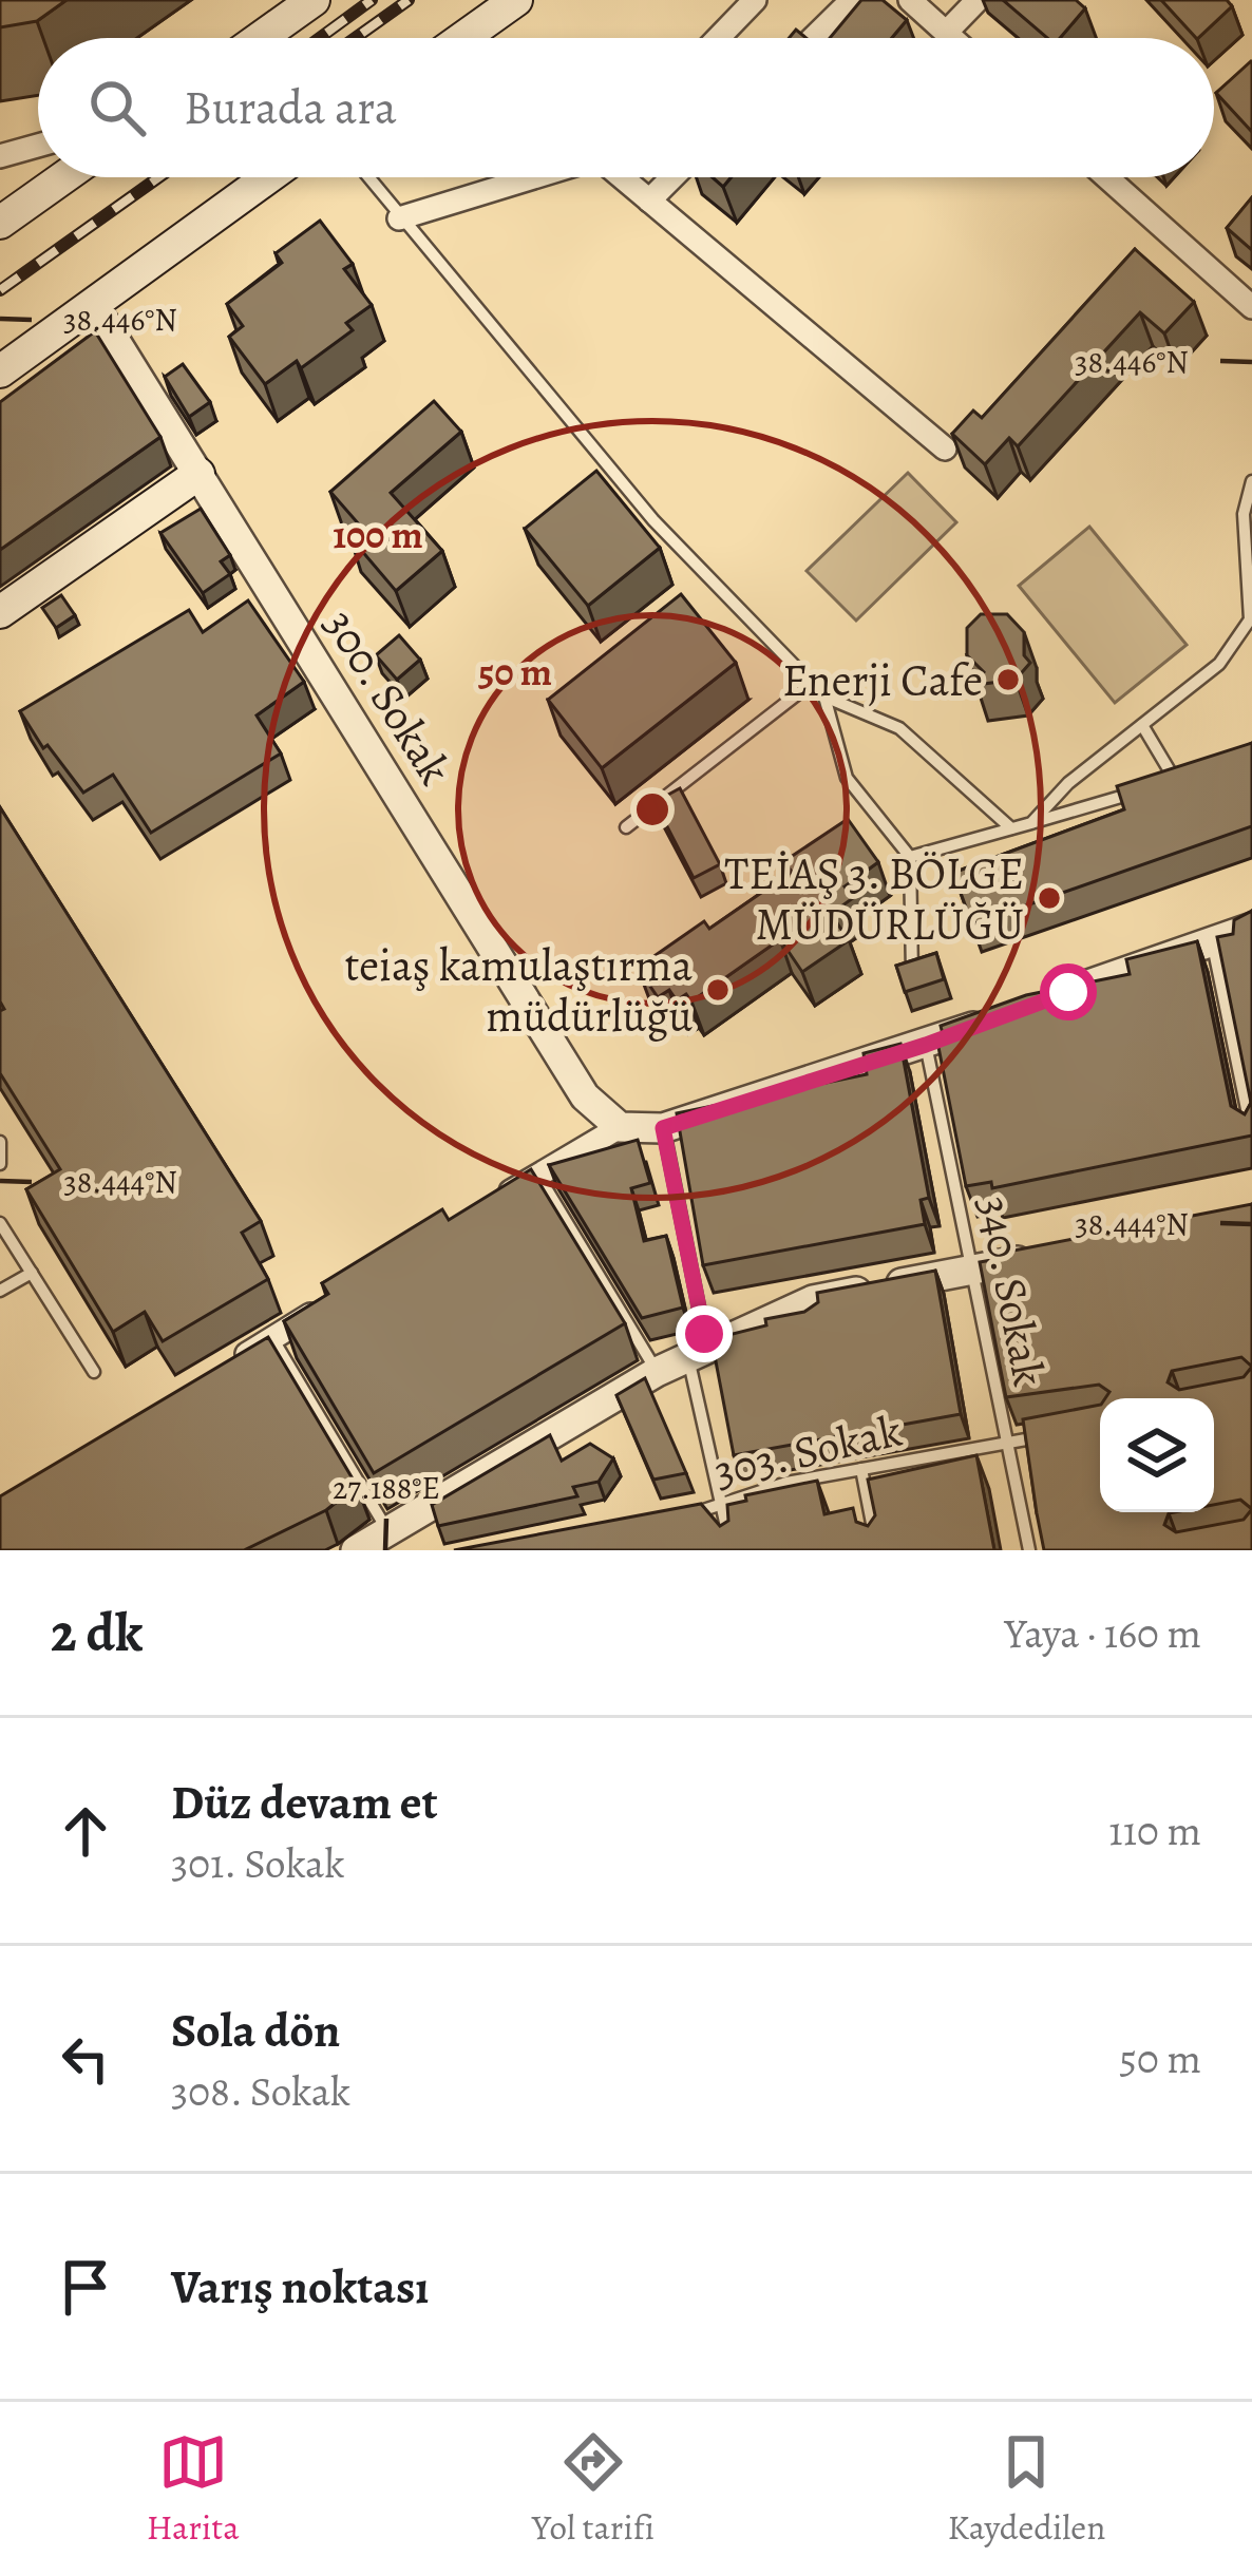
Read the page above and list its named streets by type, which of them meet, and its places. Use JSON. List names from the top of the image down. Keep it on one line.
{"streets":{"street":["300. Sokak"],"lane":["340. Sokak","303. Sokak"]},"crossings":[["340. Sokak","303. Sokak"]],"places":["Enerji Cafe","TEİAŞ 3. BÖLGE MÜDÜRLÜĞÜ","teiaş kamulaştırma müdürlüğü"],"page":{"search":"Burada ara","heading":["2 dk","Yaya · 160 m"],"list":[["Düz devam et","301. Sokak","110 m"],["Sola dön","308. Sokak","50 m"],"Varış noktası"],"nav":["Harita","Yol tarifi","Kaydedilen"]},"coordinates":["38.446°N","38.444°N","27.188°E"],"rings":["100 m","50 m"]}
